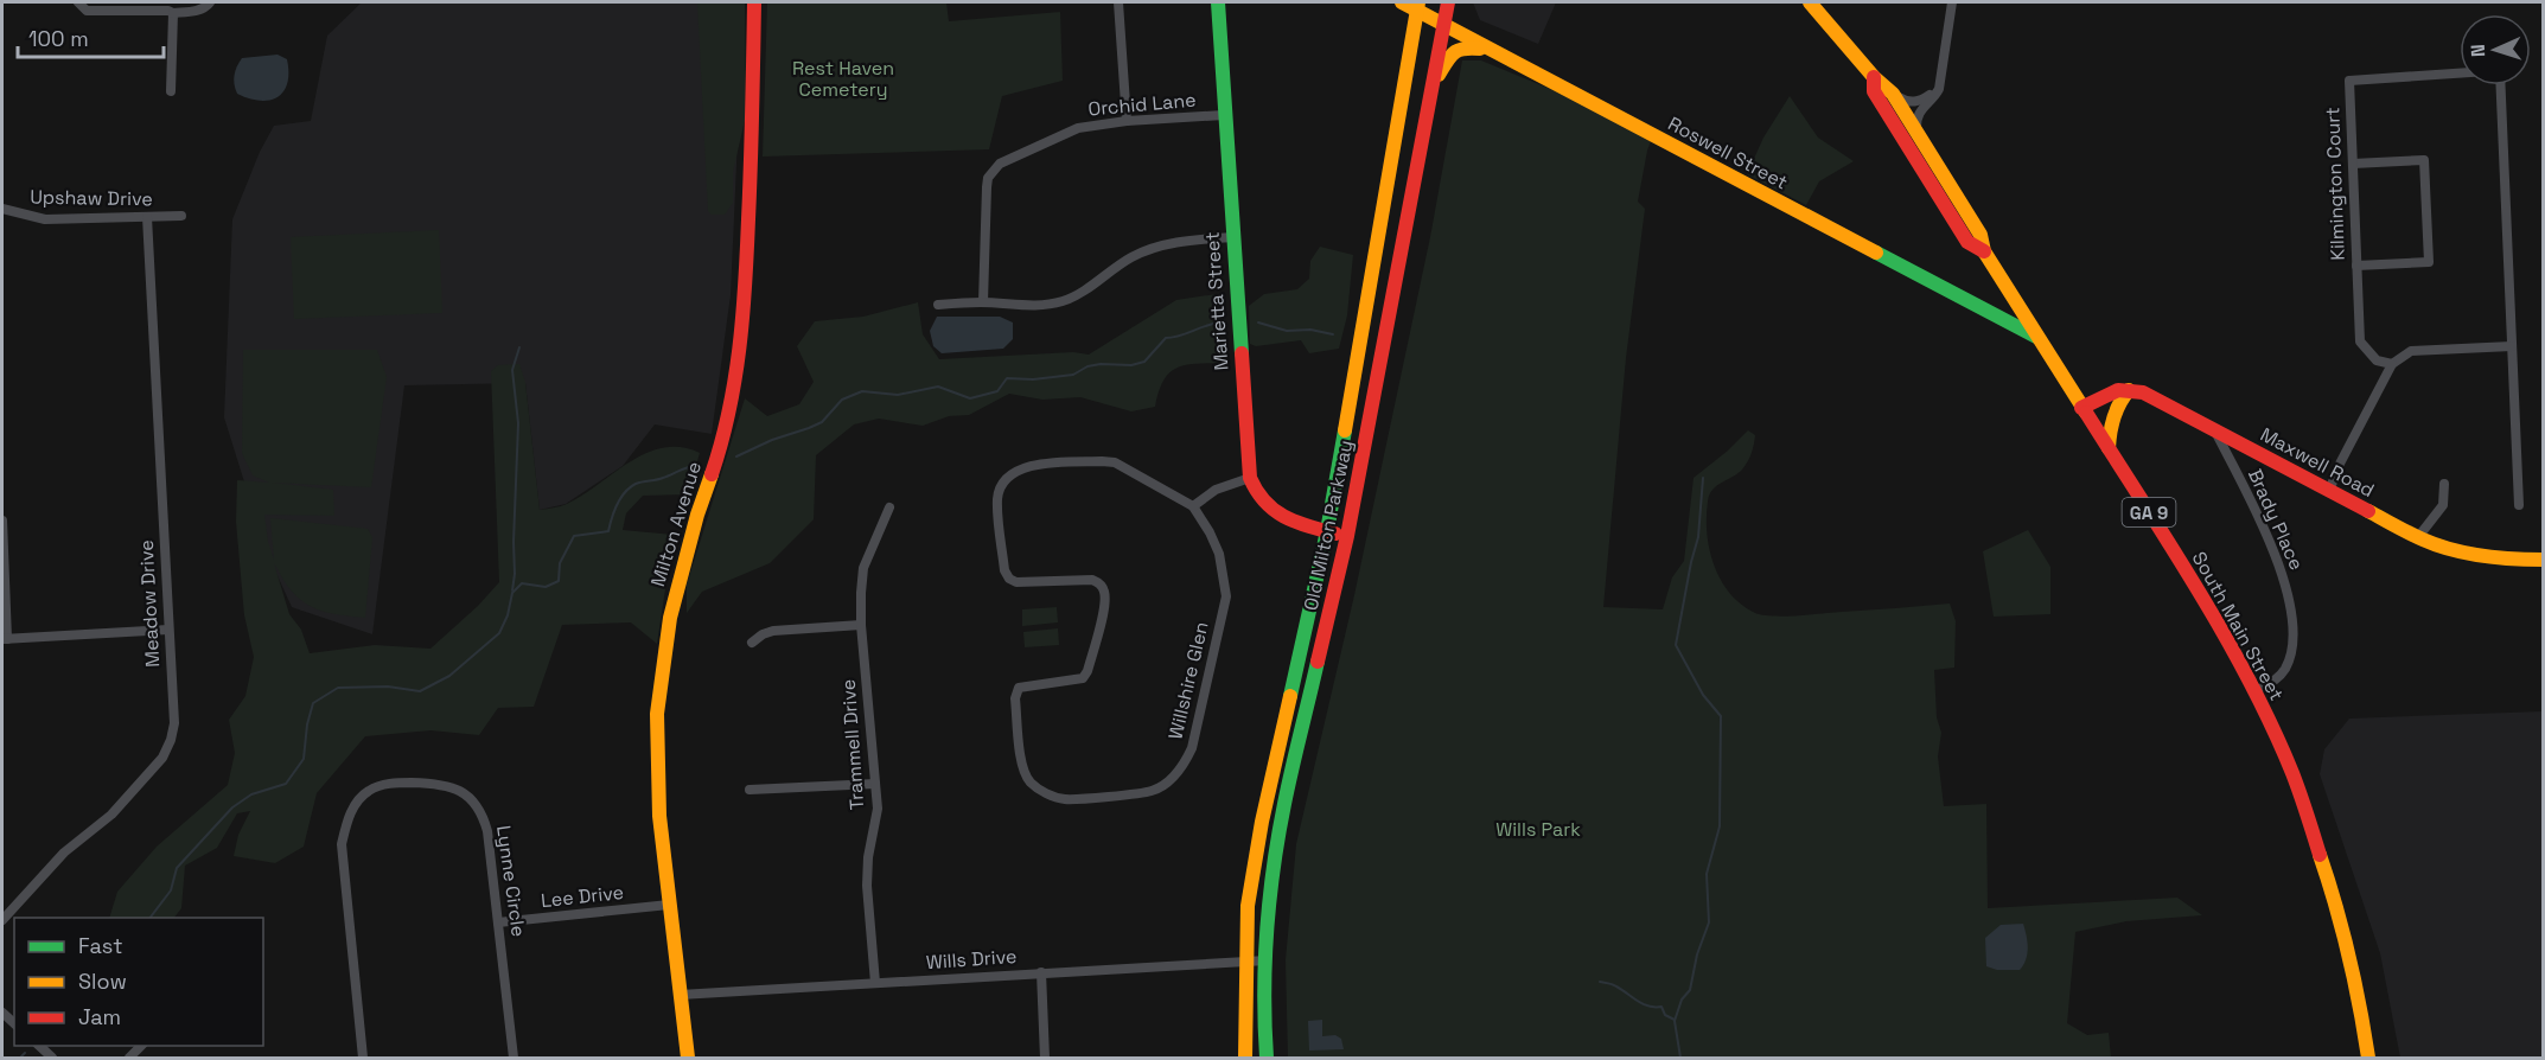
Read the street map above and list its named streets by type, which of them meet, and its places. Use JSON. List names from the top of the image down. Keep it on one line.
{"streets":{"main road":["Roswell Street","Marietta Street","Maxwell Road","GA 9","Milton Avenue","Old Milton Parkway","South Main Street"],"street":["Orchid Lane","Kilmington Court","Upshaw Drive","Brady Place","Meadow Drive","Willshire Glen","Trammell Drive","Lynne Circle","Lee Drive","Wills Drive"]},"crossings":[["Orchid Lane","Marietta Street"],["Roswell Street","Old Milton Parkway"],["Roswell Street","South Main Street"],["Upshaw Drive","Meadow Drive"],["Marietta Street","Old Milton Parkway"],["Maxwell Road","Brady Place"],["Brady Place","South Main Street"],["Milton Avenue","Lee Drive"],["Milton Avenue","Wills Drive"],["Old Milton Parkway","Wills Drive"],["Trammell Drive","Wills Drive"],["Lynne Circle","Lee Drive"]],"parks":["Rest Haven Cemetery","Wills Park"],"legend":["Fast","Slow","Jam"],"scale_bar":"100 m","north":"left"}
